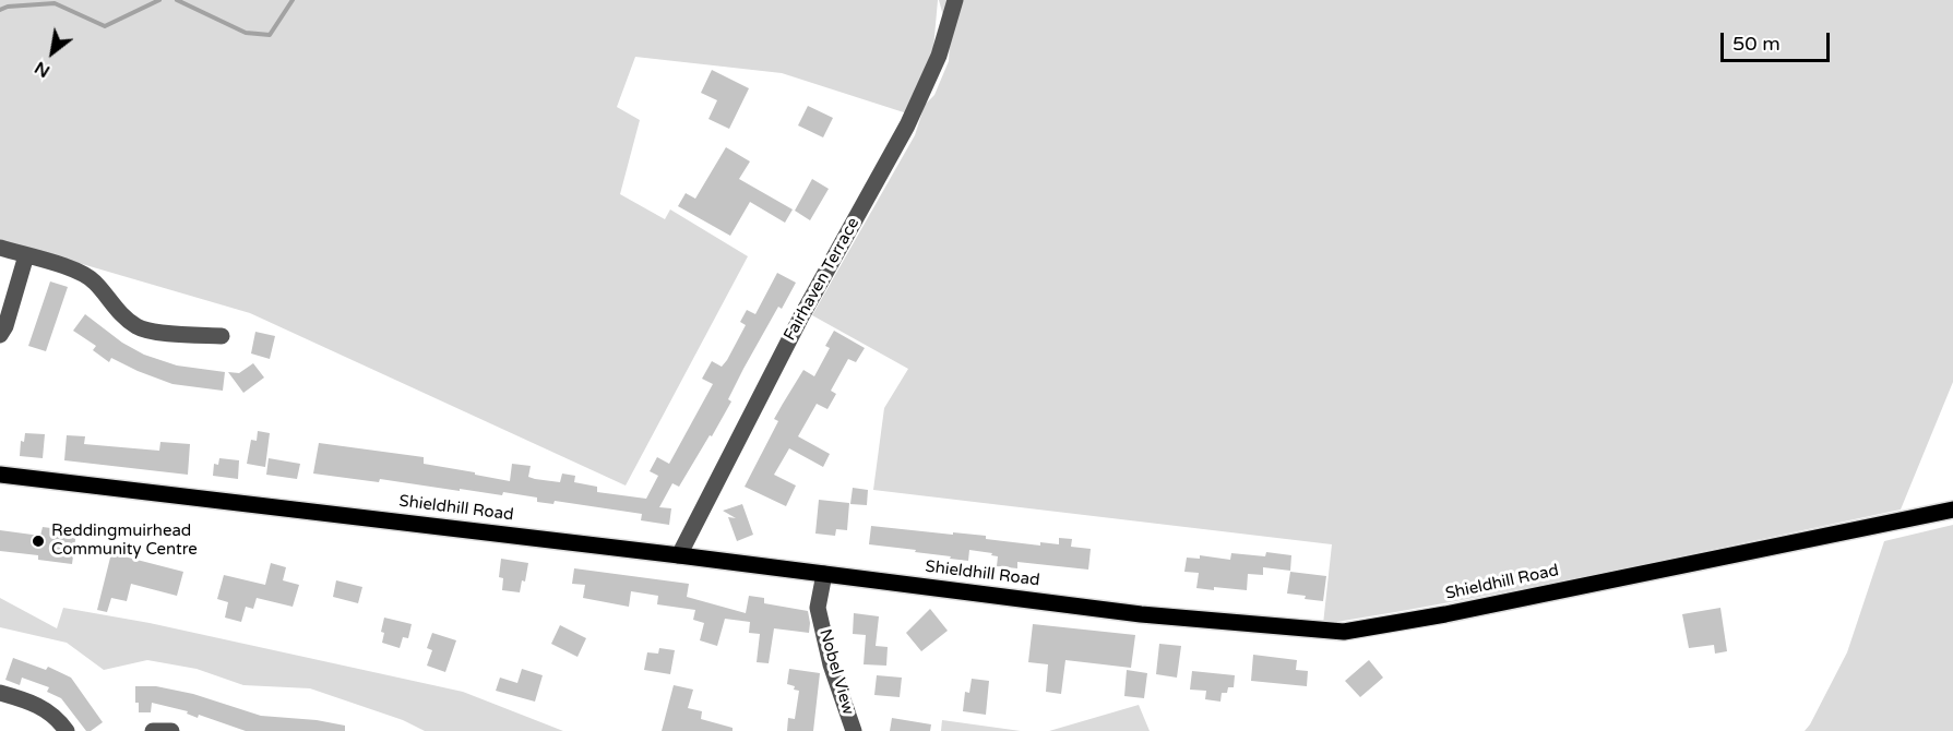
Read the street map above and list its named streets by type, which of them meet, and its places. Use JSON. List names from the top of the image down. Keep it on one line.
{"streets":{"main road":["Shieldhill Road"],"street":["Fairhaven Terrace","Nobel View"]},"crossings":[["Fairhaven Terrace","Shieldhill Road"],["Shieldhill Road","Nobel View"]],"places":["Reddingmuirhead Community Centre"],"scale_bar":"50 m","north":"bottom left"}
